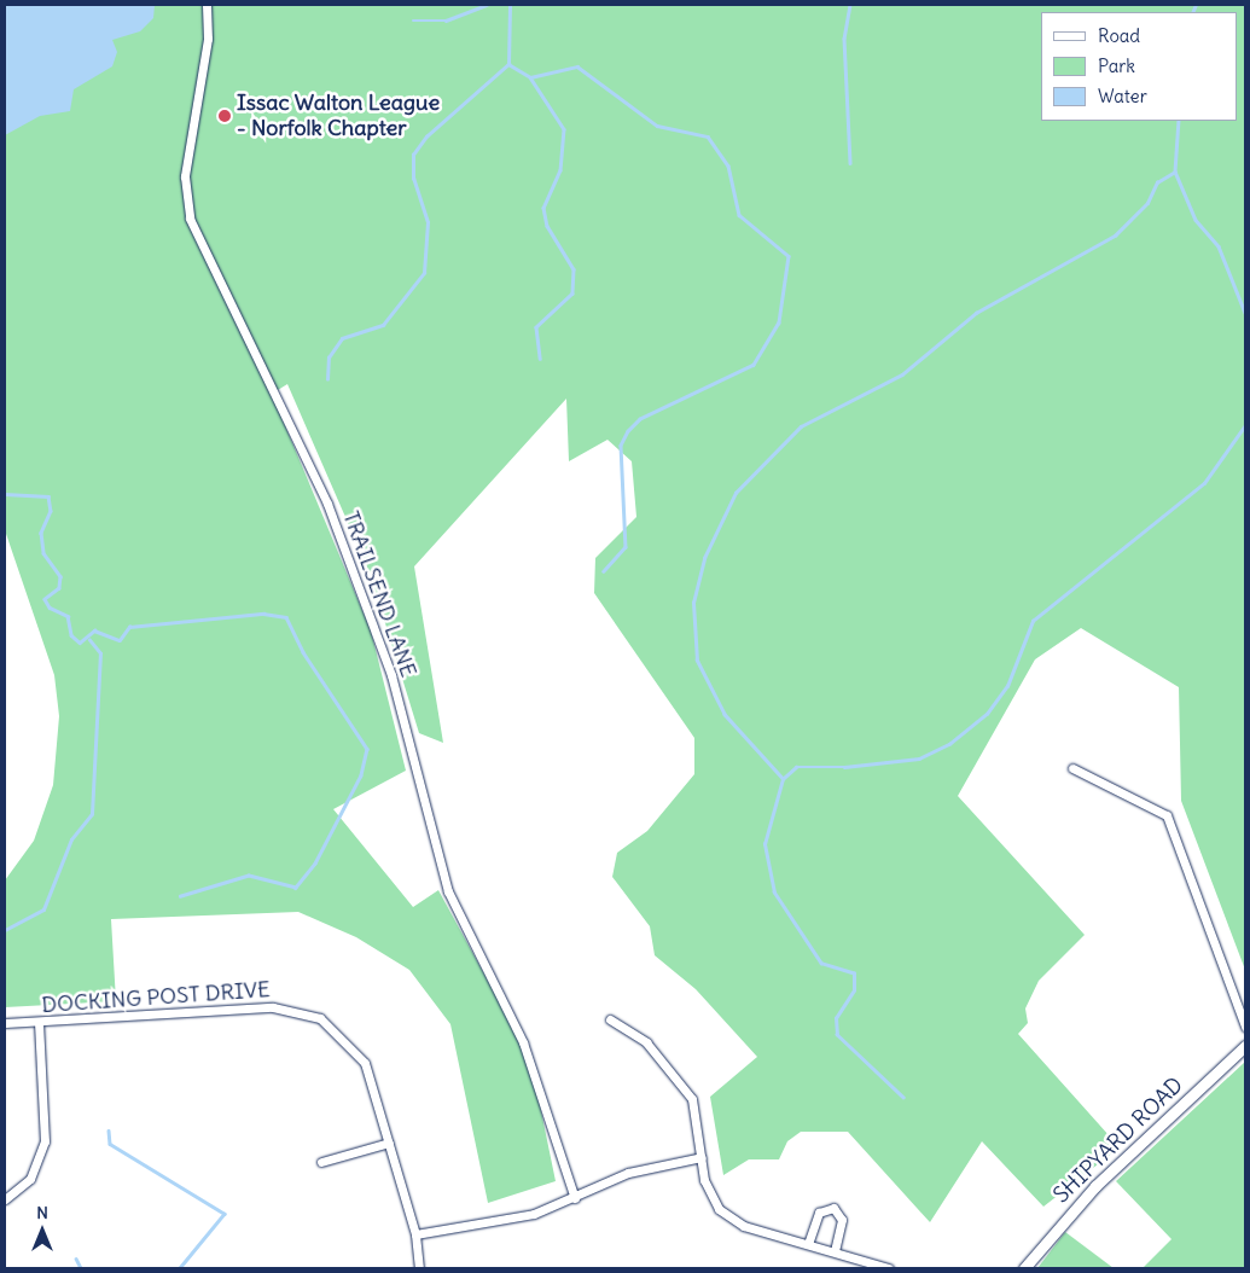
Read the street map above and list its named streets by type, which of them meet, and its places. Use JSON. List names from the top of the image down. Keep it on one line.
{"streets":{"street":["TRAILSEND LANE","DOCKING POST DRIVE","SHIPYARD ROAD"]},"places":["Issac Walton League - Norfolk Chapter"],"legend":["Road","Park","Water"],"north":"top"}
